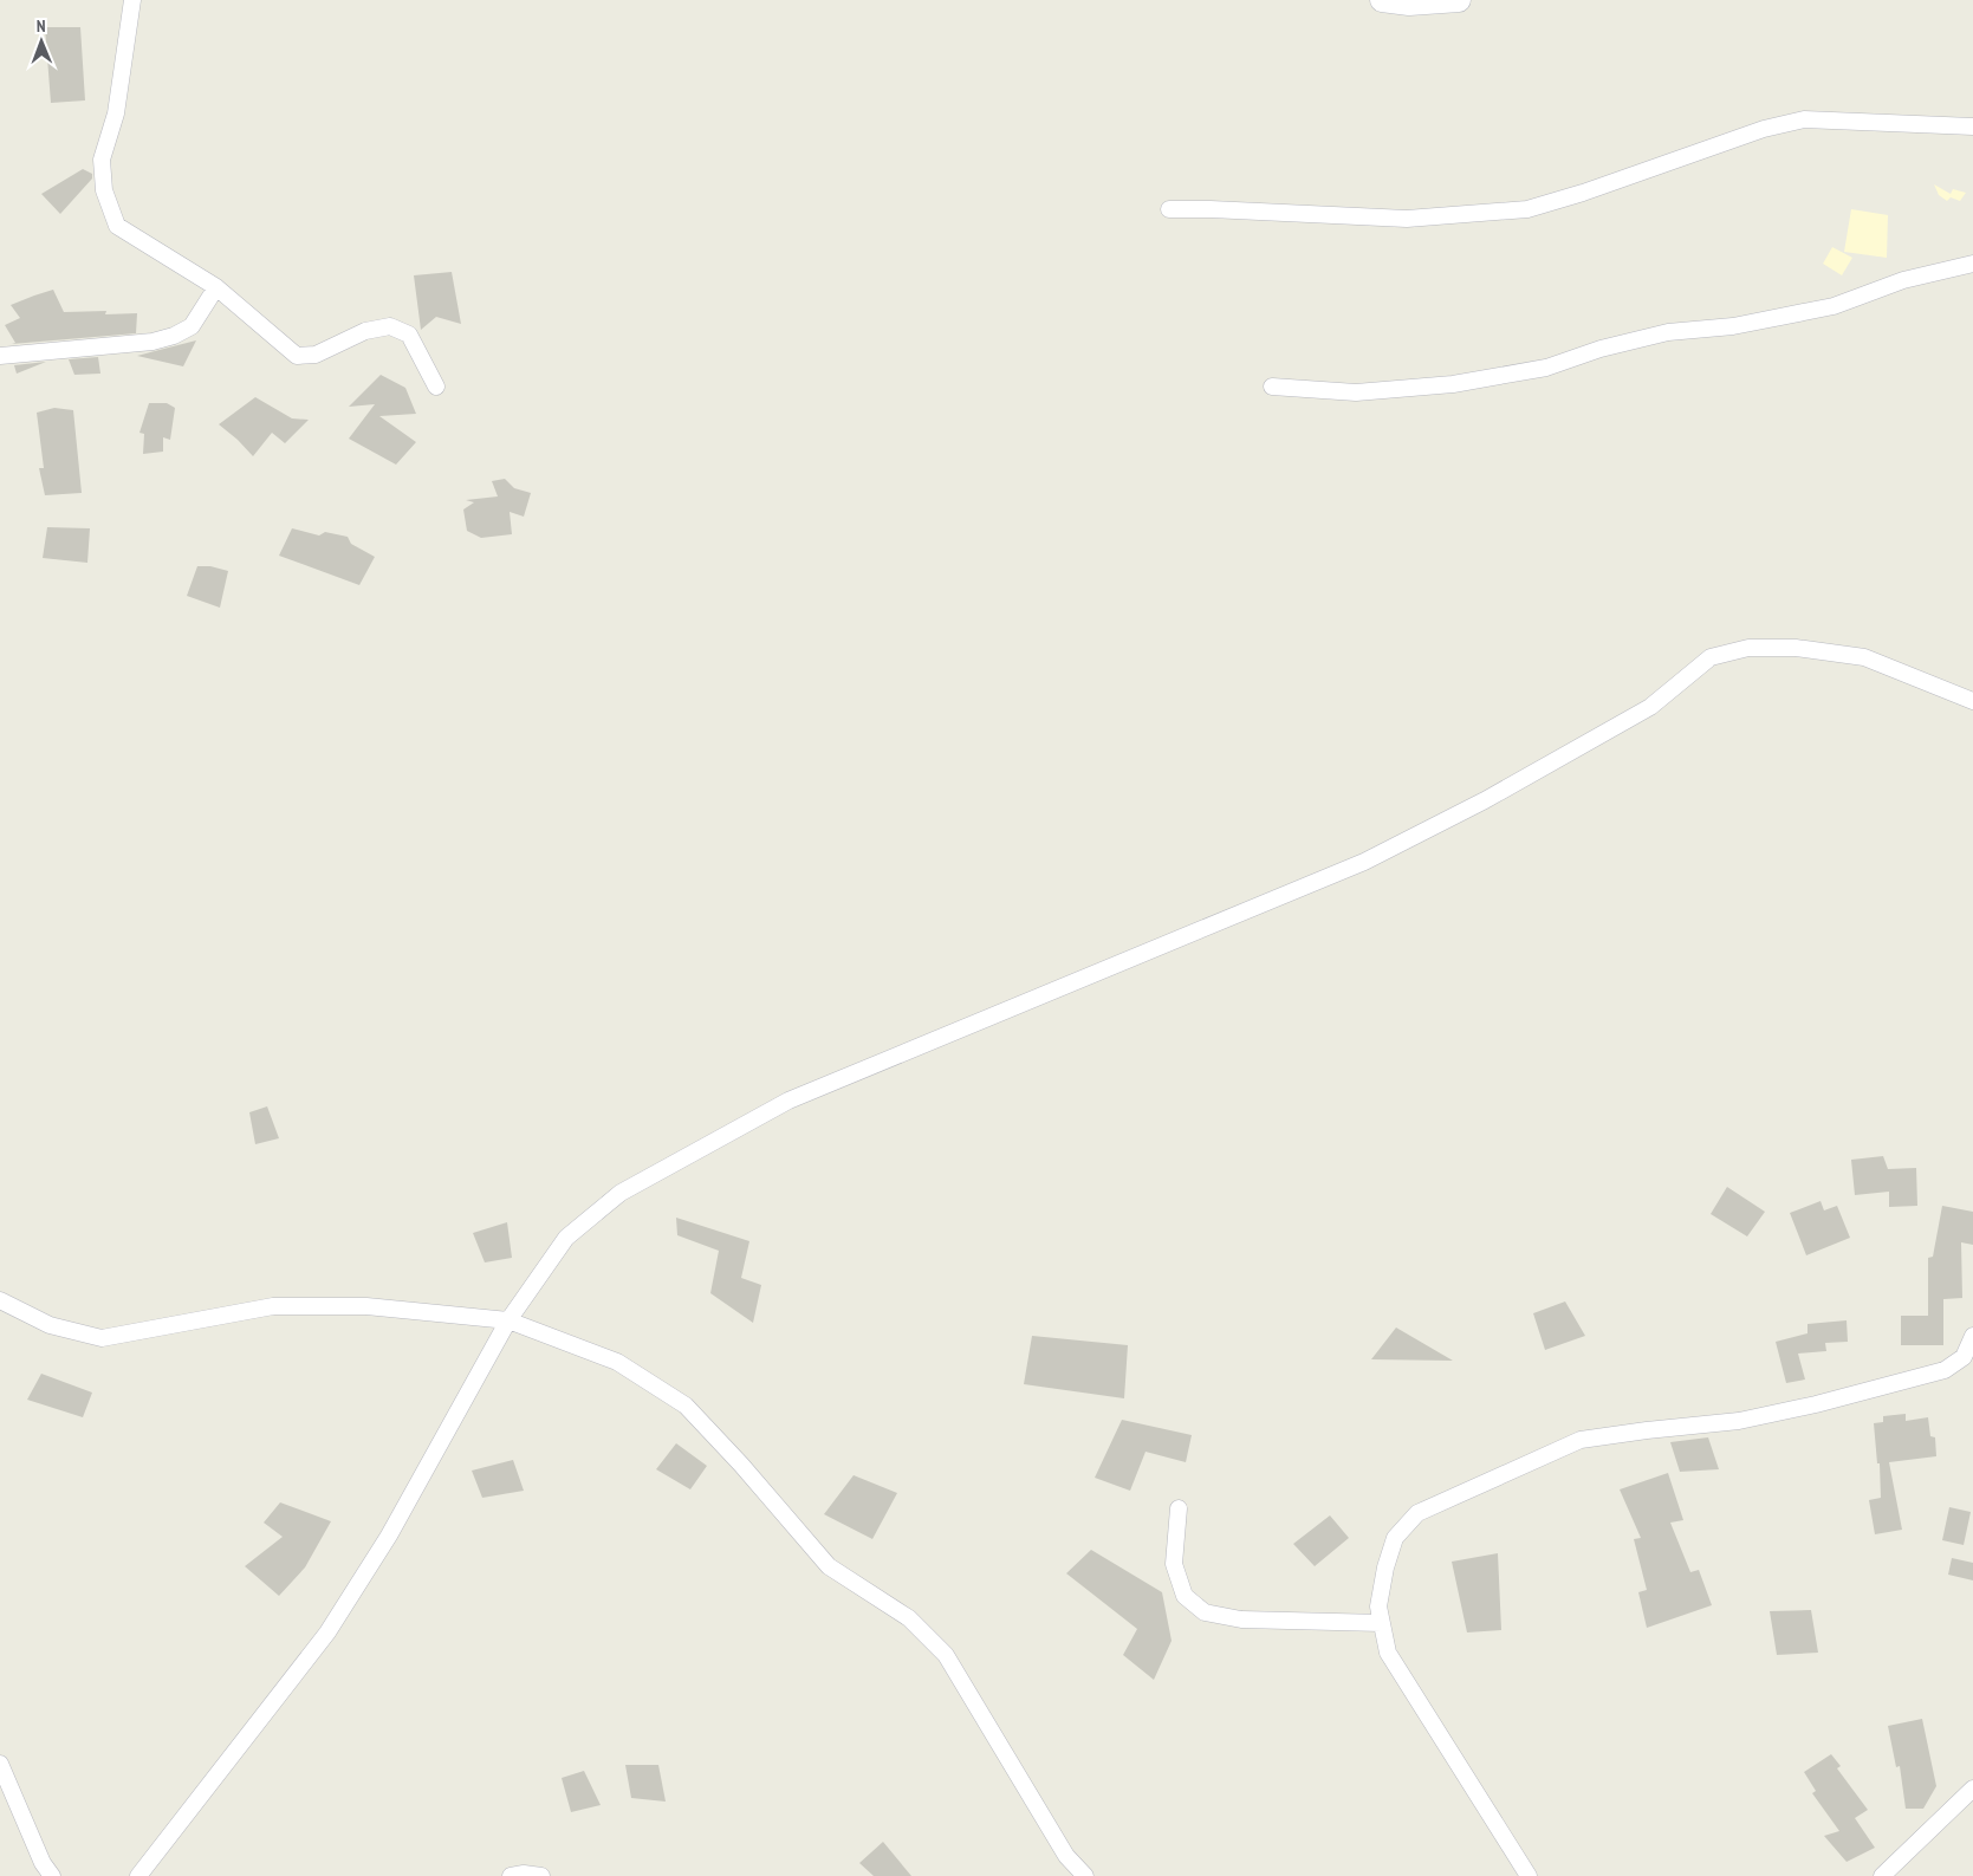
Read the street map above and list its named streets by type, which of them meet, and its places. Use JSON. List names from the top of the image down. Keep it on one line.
{"north":"top"}
